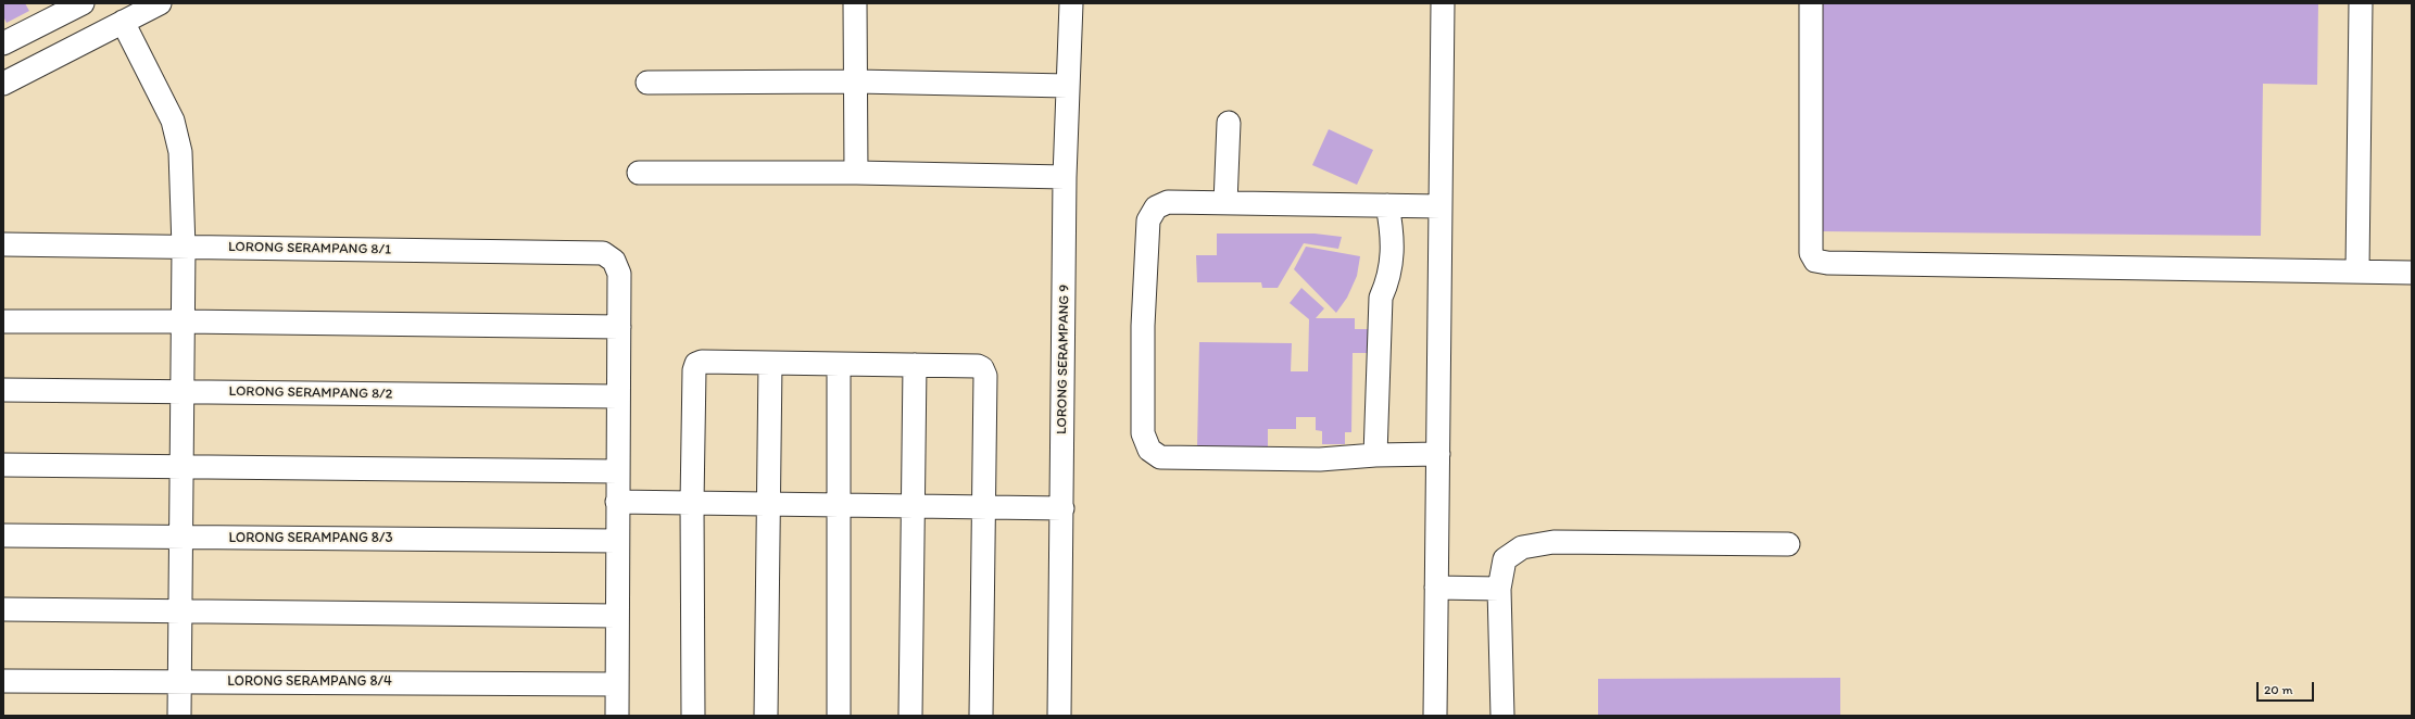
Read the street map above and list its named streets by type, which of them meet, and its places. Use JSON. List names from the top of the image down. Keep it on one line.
{"streets":{"street":["LORONG SERAMPANG 8/1","LORONG SERAMPANG 9","LORONG SERAMPANG 8/2","LORONG SERAMPANG 8/3","LORONG SERAMPANG 8/4"]},"scale_bar":"20 m"}
